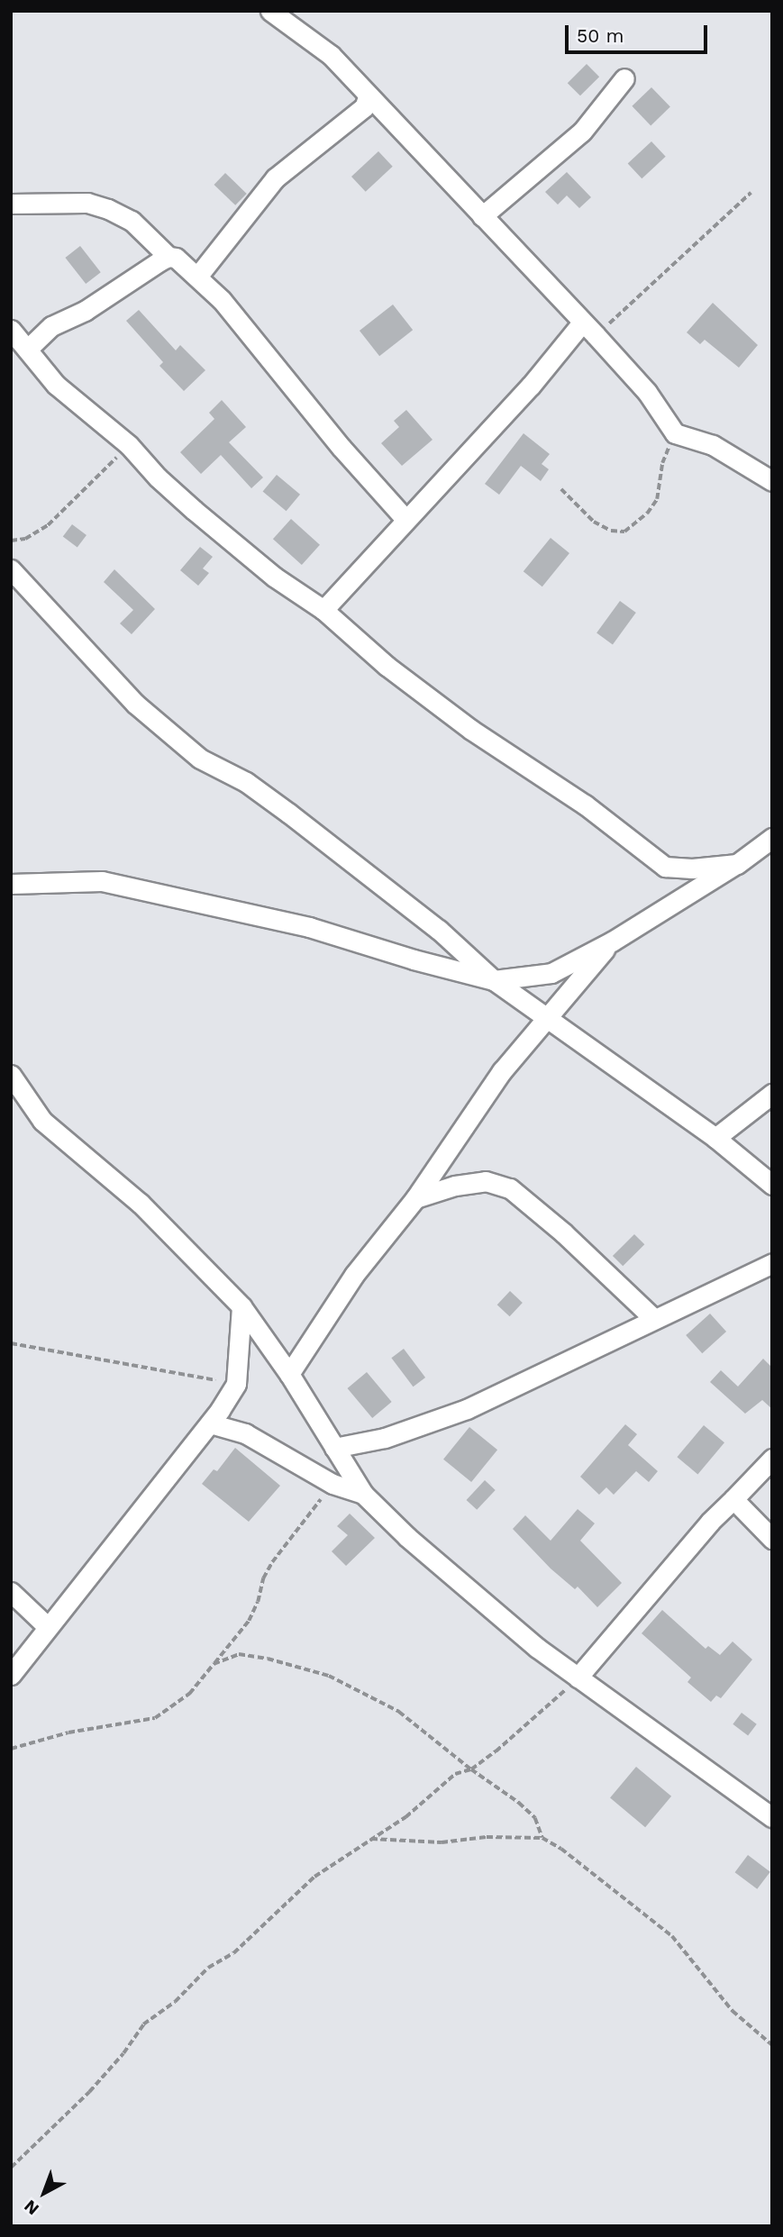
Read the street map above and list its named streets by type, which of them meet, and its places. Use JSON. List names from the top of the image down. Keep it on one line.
{"scale_bar":"50 m","north":"bottom left"}
